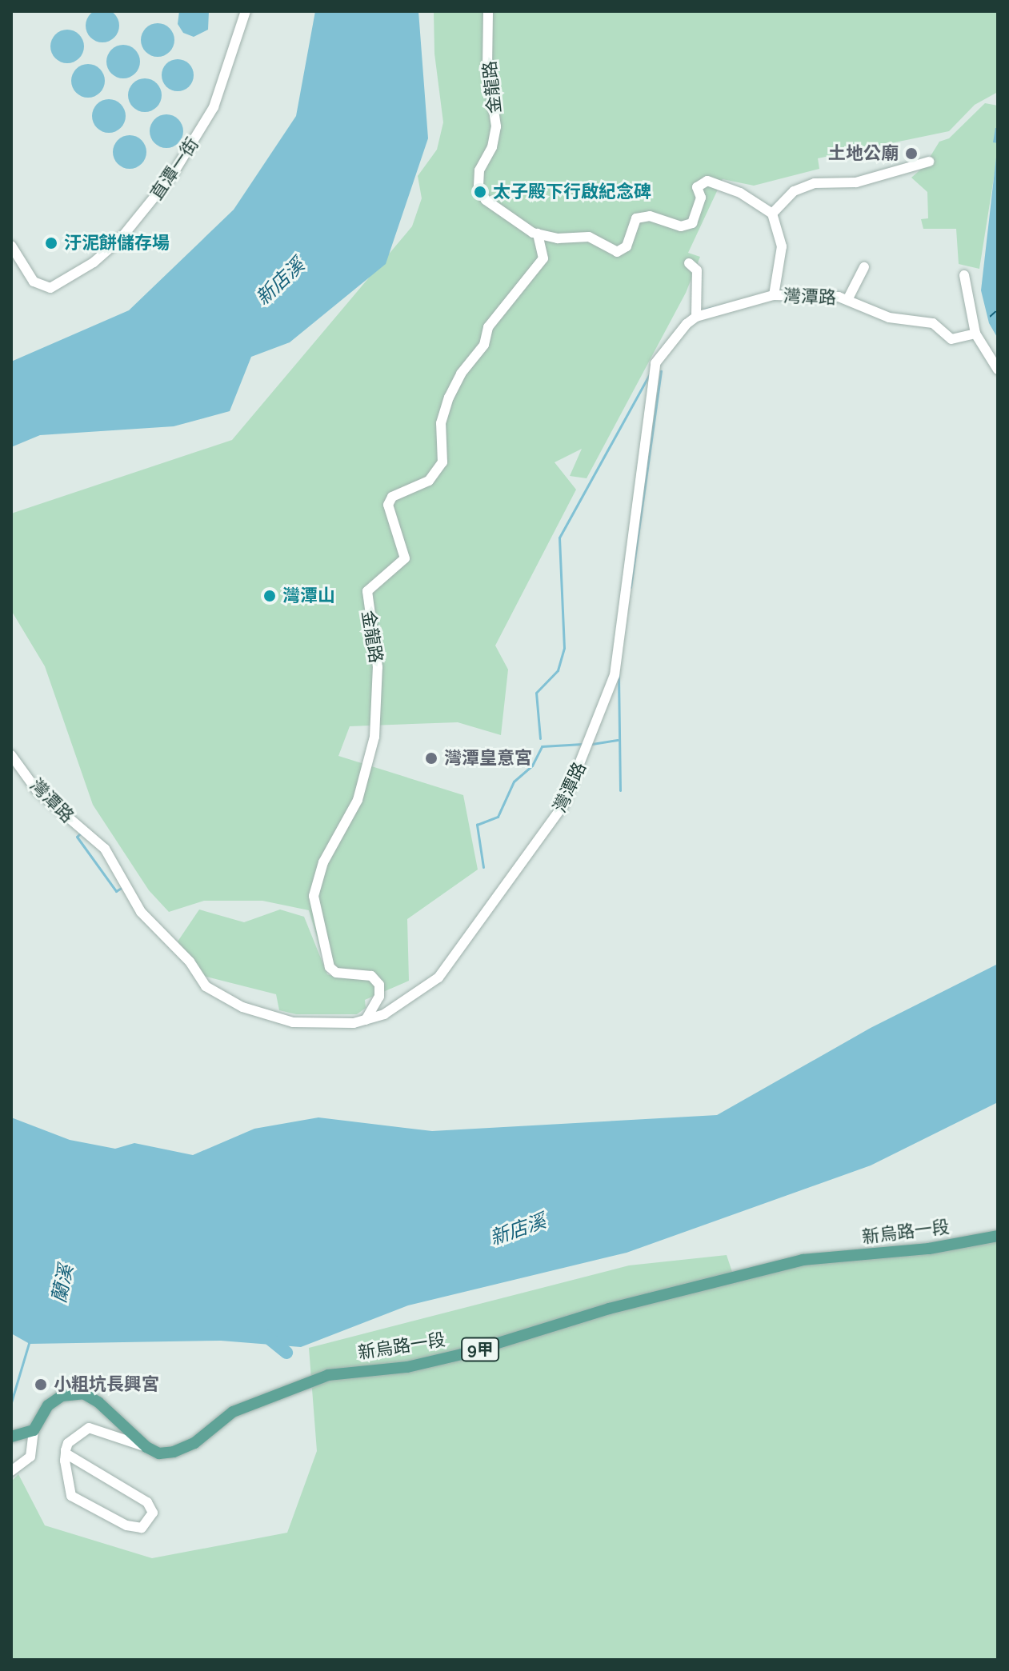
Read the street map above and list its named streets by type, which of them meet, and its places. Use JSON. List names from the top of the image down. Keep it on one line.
{"streets":{"main road":["新烏路一段","9甲"],"street":["金龍路","直潭一街","灣潭路"]},"crossings":[["金龍路","灣潭路"]],"water":["新店溪","蘭溪"],"places":["土地公廟","太子殿下行啟紀念碑","汙泥餅儲存場","灣潭山","灣潭皇意宮","小粗坑長興宮"]}
